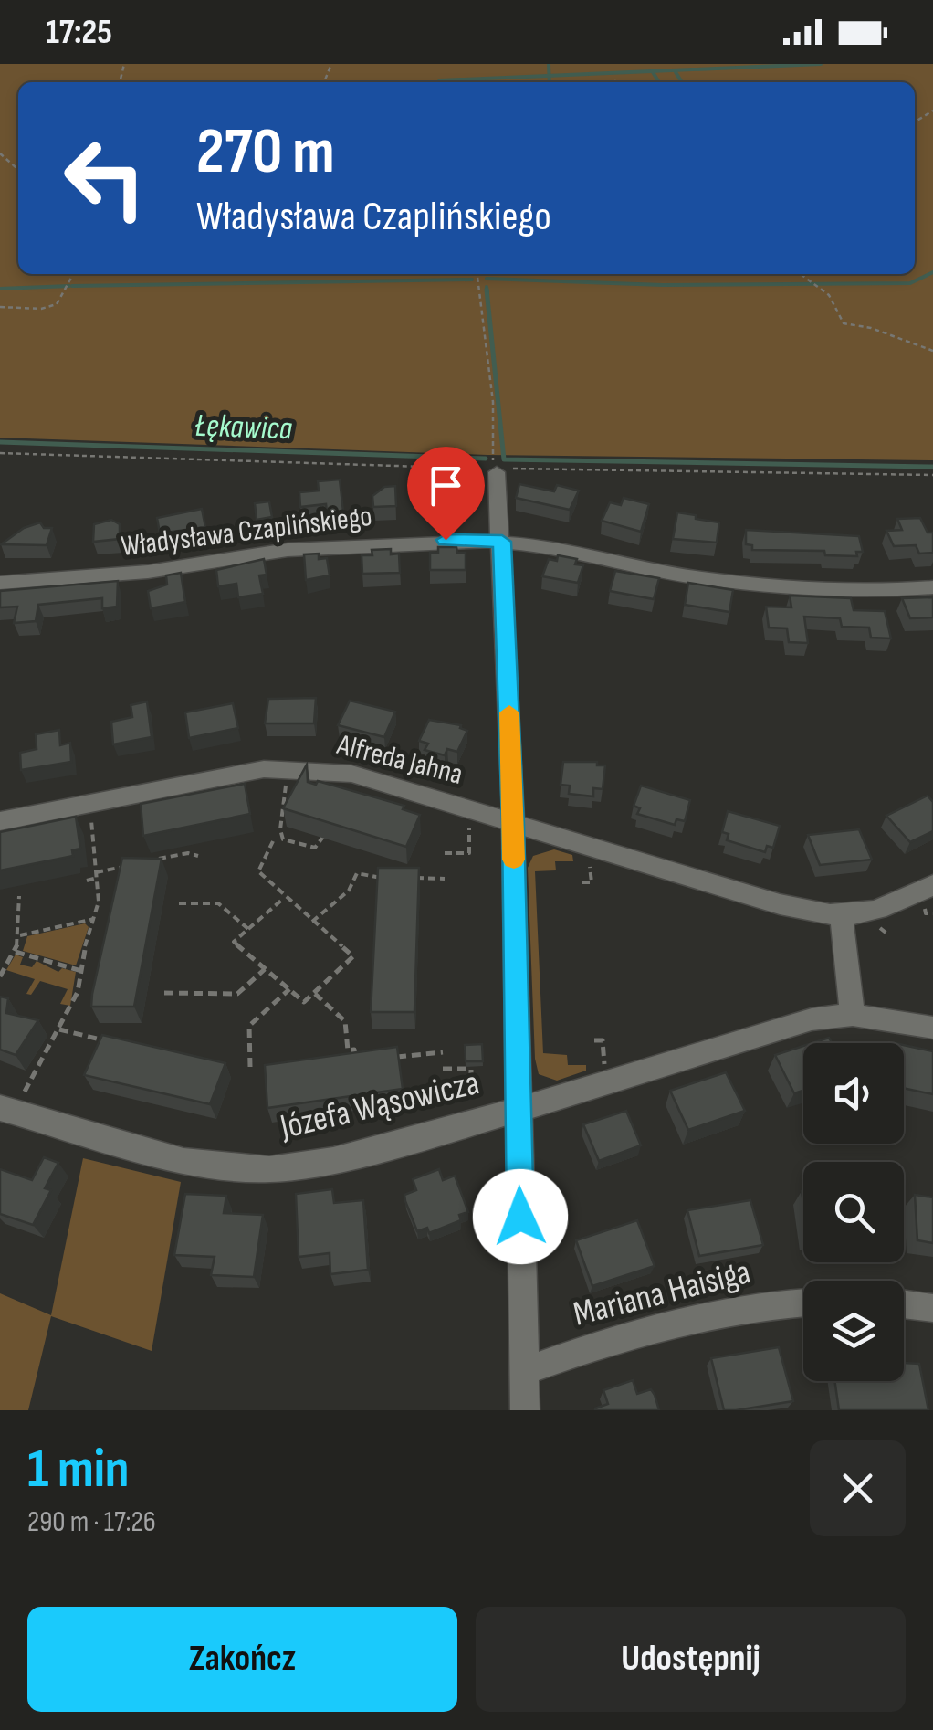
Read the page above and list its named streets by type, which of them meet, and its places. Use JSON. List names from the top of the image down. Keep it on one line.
{"streets":{"street":["Władysława Czaplińskiego","Alfreda Jahna","Józefa Wąsowicza","Mariana Haisiga"]},"water":["Łękawica"],"page":{"status":"17:25","turn":["270 m","Władysława Czaplińskiego"],"heading":["1 min","290 m · 17:26"],"buttons":["Zakończ","Udostępnij"]}}
